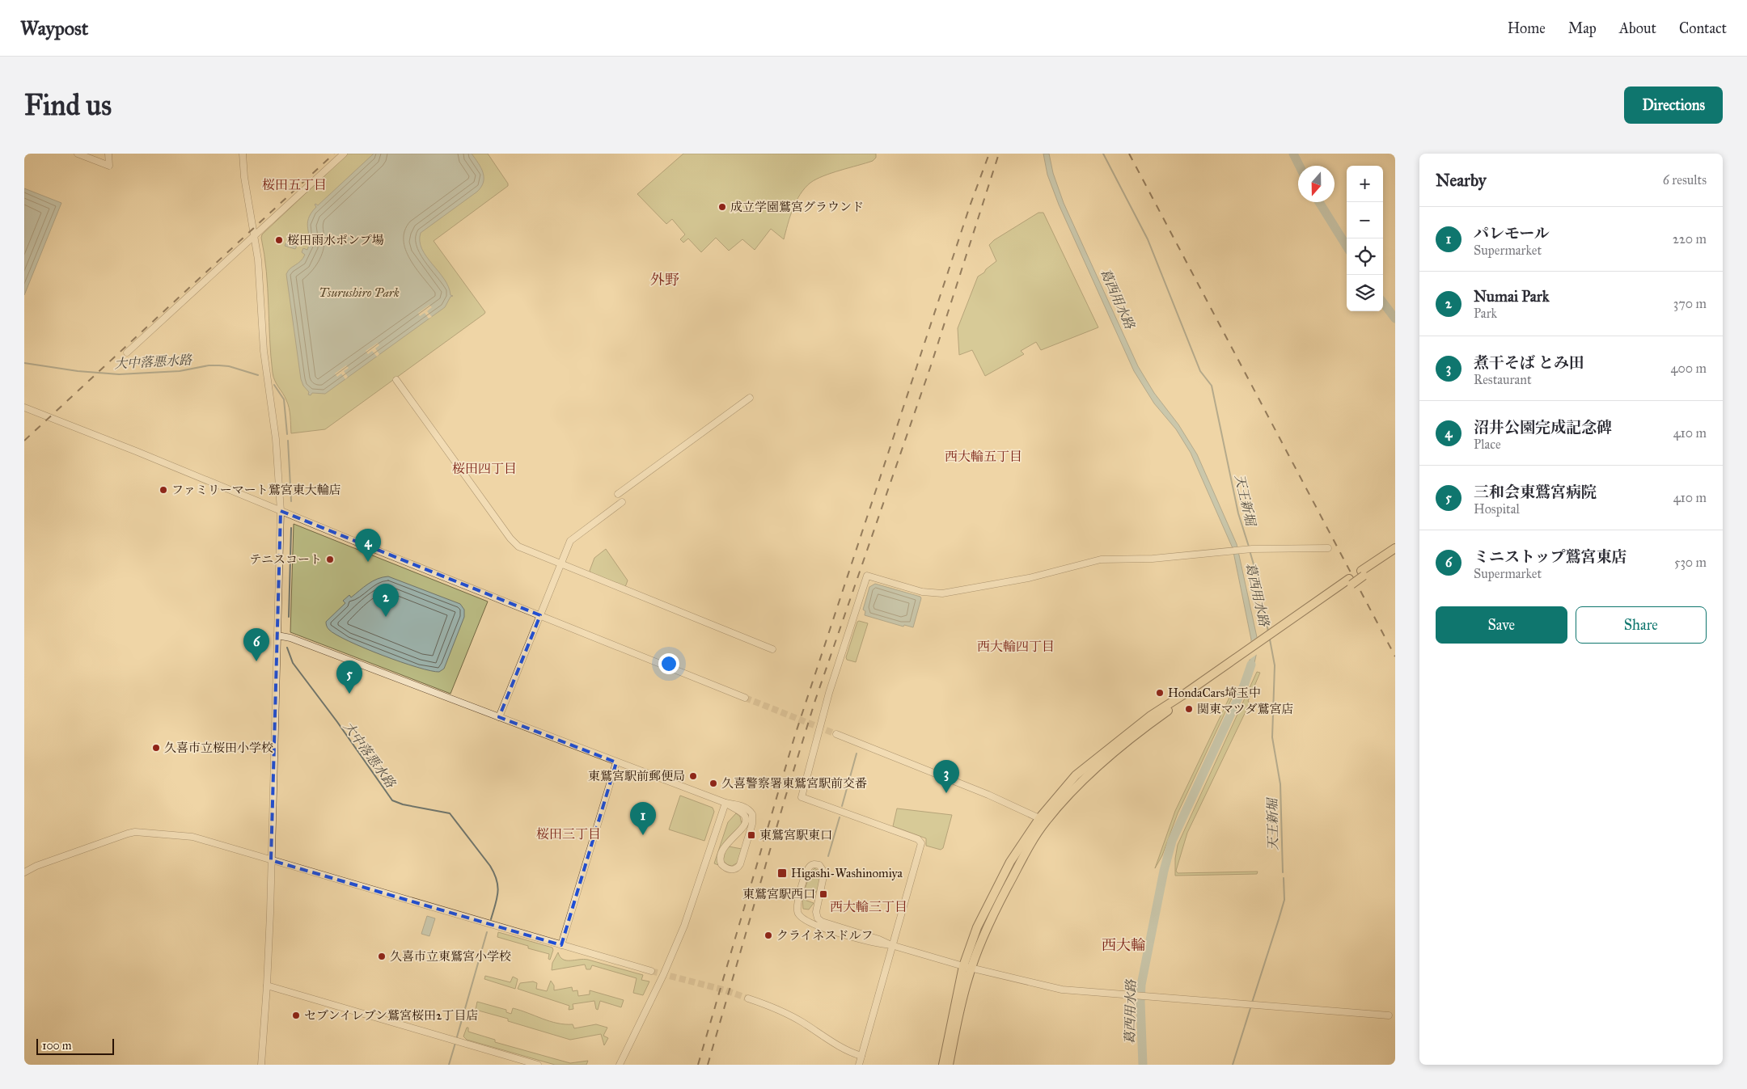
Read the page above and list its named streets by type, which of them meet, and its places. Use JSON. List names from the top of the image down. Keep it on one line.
{"districts":["桜田五丁目","外野","西大輪五丁目","桜田四丁目","西大輪四丁目","桜田三丁目","西大輪三丁目","西大輪"],"water":["葛西用水路","大中落悪水路","天王新堀"],"parks":["Tsurushiro Park"],"places":{"other":["成立学園鷲宮グラウンド","桜田雨水ポンプ場","ファミリーマート鷲宮東大輪店","テニスコート","HondaCars埼玉中","関東マツダ鷲宮店","久喜市立桜田小学校","東鷲宮駅前郵便局","久喜警察署東鷲宮駅前交番","クライネスドルフ","久喜市立東鷲宮小学校","セブンイレブン鷲宮桜田2丁目店"],"transit":["東鷲宮駅東口","Higashi-Washinomiya","東鷲宮駅西口"]},"scale_bar":"100 m","north":"bottom","page":{"header":"Waypost","nav":["Home","Map","About","Contact"],"buttons":["Directions",["Save","Share"]],"title":"Find us","heading":["Nearby","6 results"],"map_buttons":["+","−"],"list":[{"mark":"1","name":"パレモール","note":"Supermarket","value":"220 m"},{"mark":"2","name":"Numai Park","note":"Park","value":"370 m"},{"mark":"3","name":"煮干そば とみ田","note":"Restaurant","value":"400 m"},{"mark":"4","name":"沼井公園完成記念碑","note":"Place","value":"410 m"},{"mark":"5","name":"三和会東鷲宮病院","note":"Hospital","value":"410 m"},{"mark":"6","name":"ミニストップ鷲宮東店","note":"Supermarket","value":"530 m"}],"pins":["4","2","6","5","3","1"],"scale":"100 m"}}
